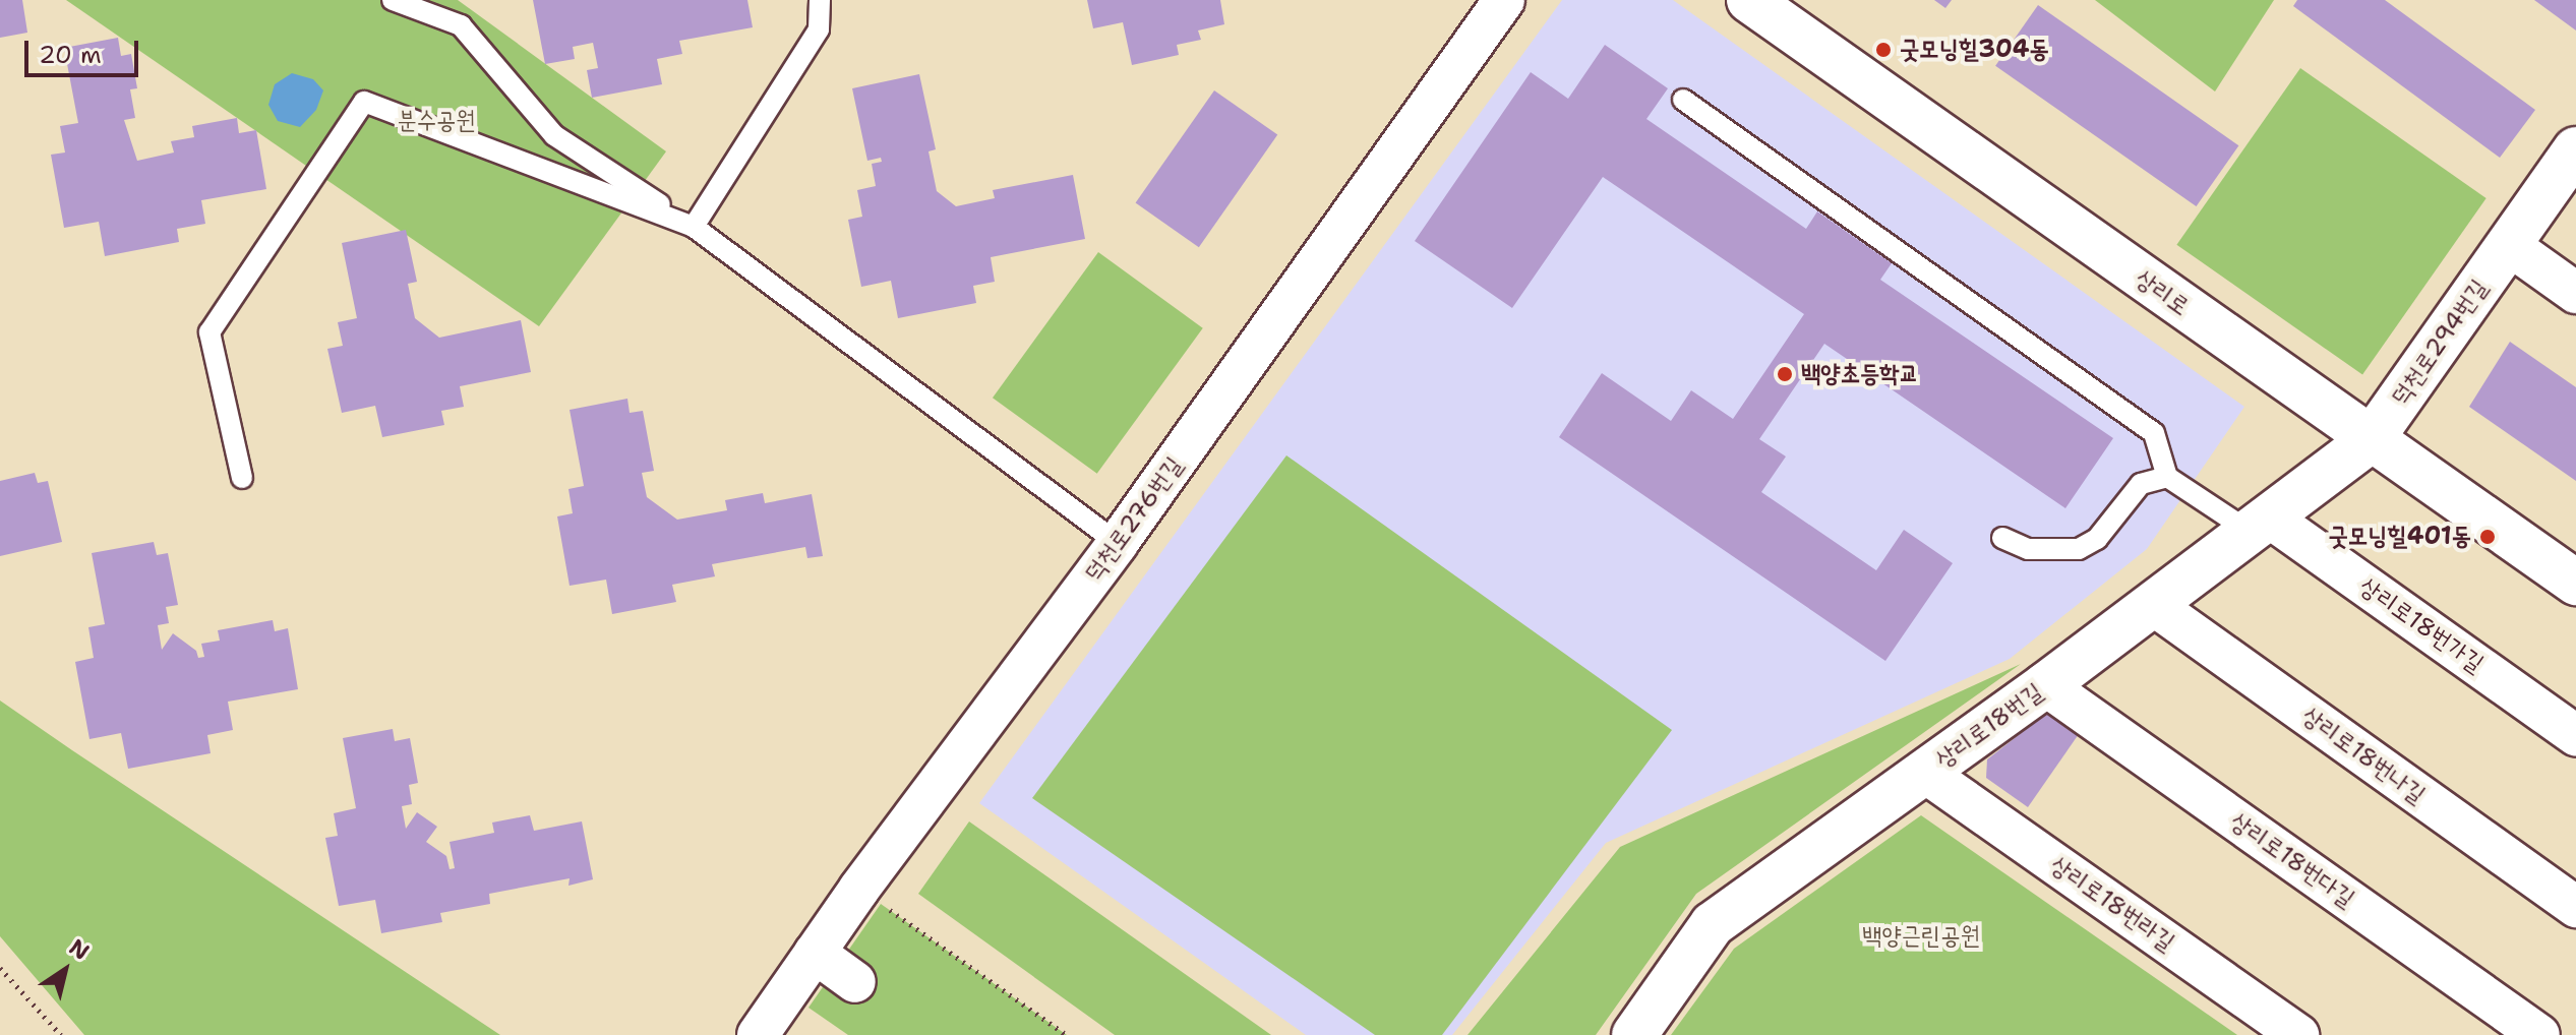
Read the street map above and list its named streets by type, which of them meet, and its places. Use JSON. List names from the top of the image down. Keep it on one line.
{"streets":{"street":["상리로","덕천로294번길","덕천로276번길","상리로18번가길","상리로18번길","상리로18번나길","상리로18번다길","상리로18번라길"]},"crossings":[["상리로","덕천로294번길"],["상리로","상리로18번길"],["덕천로294번길","상리로18번길"],["상리로18번가길","상리로18번길"],["상리로18번길","상리로18번나길"],["상리로18번길","상리로18번다길"],["상리로18번길","상리로18번라길"]],"parks":["분수공원","백양근린공원"],"places":["굿모닝힐304동","백양초등학교","굿모닝힐401동"],"scale_bar":"20 m","north":"top right"}
